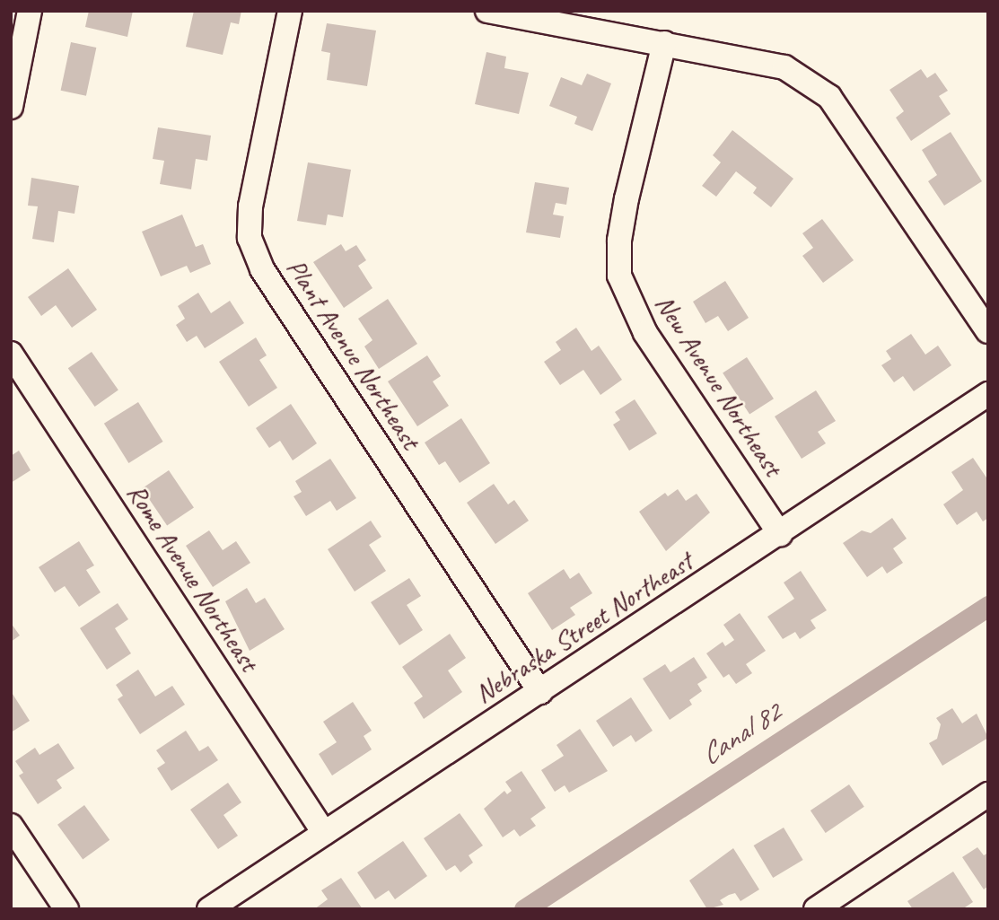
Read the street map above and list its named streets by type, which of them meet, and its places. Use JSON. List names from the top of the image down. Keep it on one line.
{"streets":{"street":["Plant Avenue Northeast","New Avenue Northeast","Rome Avenue Northeast","Nebraska Street Northeast"]},"crossings":[["Plant Avenue Northeast","Nebraska Street Northeast"],["New Avenue Northeast","Nebraska Street Northeast"],["Rome Avenue Northeast","Nebraska Street Northeast"]],"water":["Canal 82"]}
